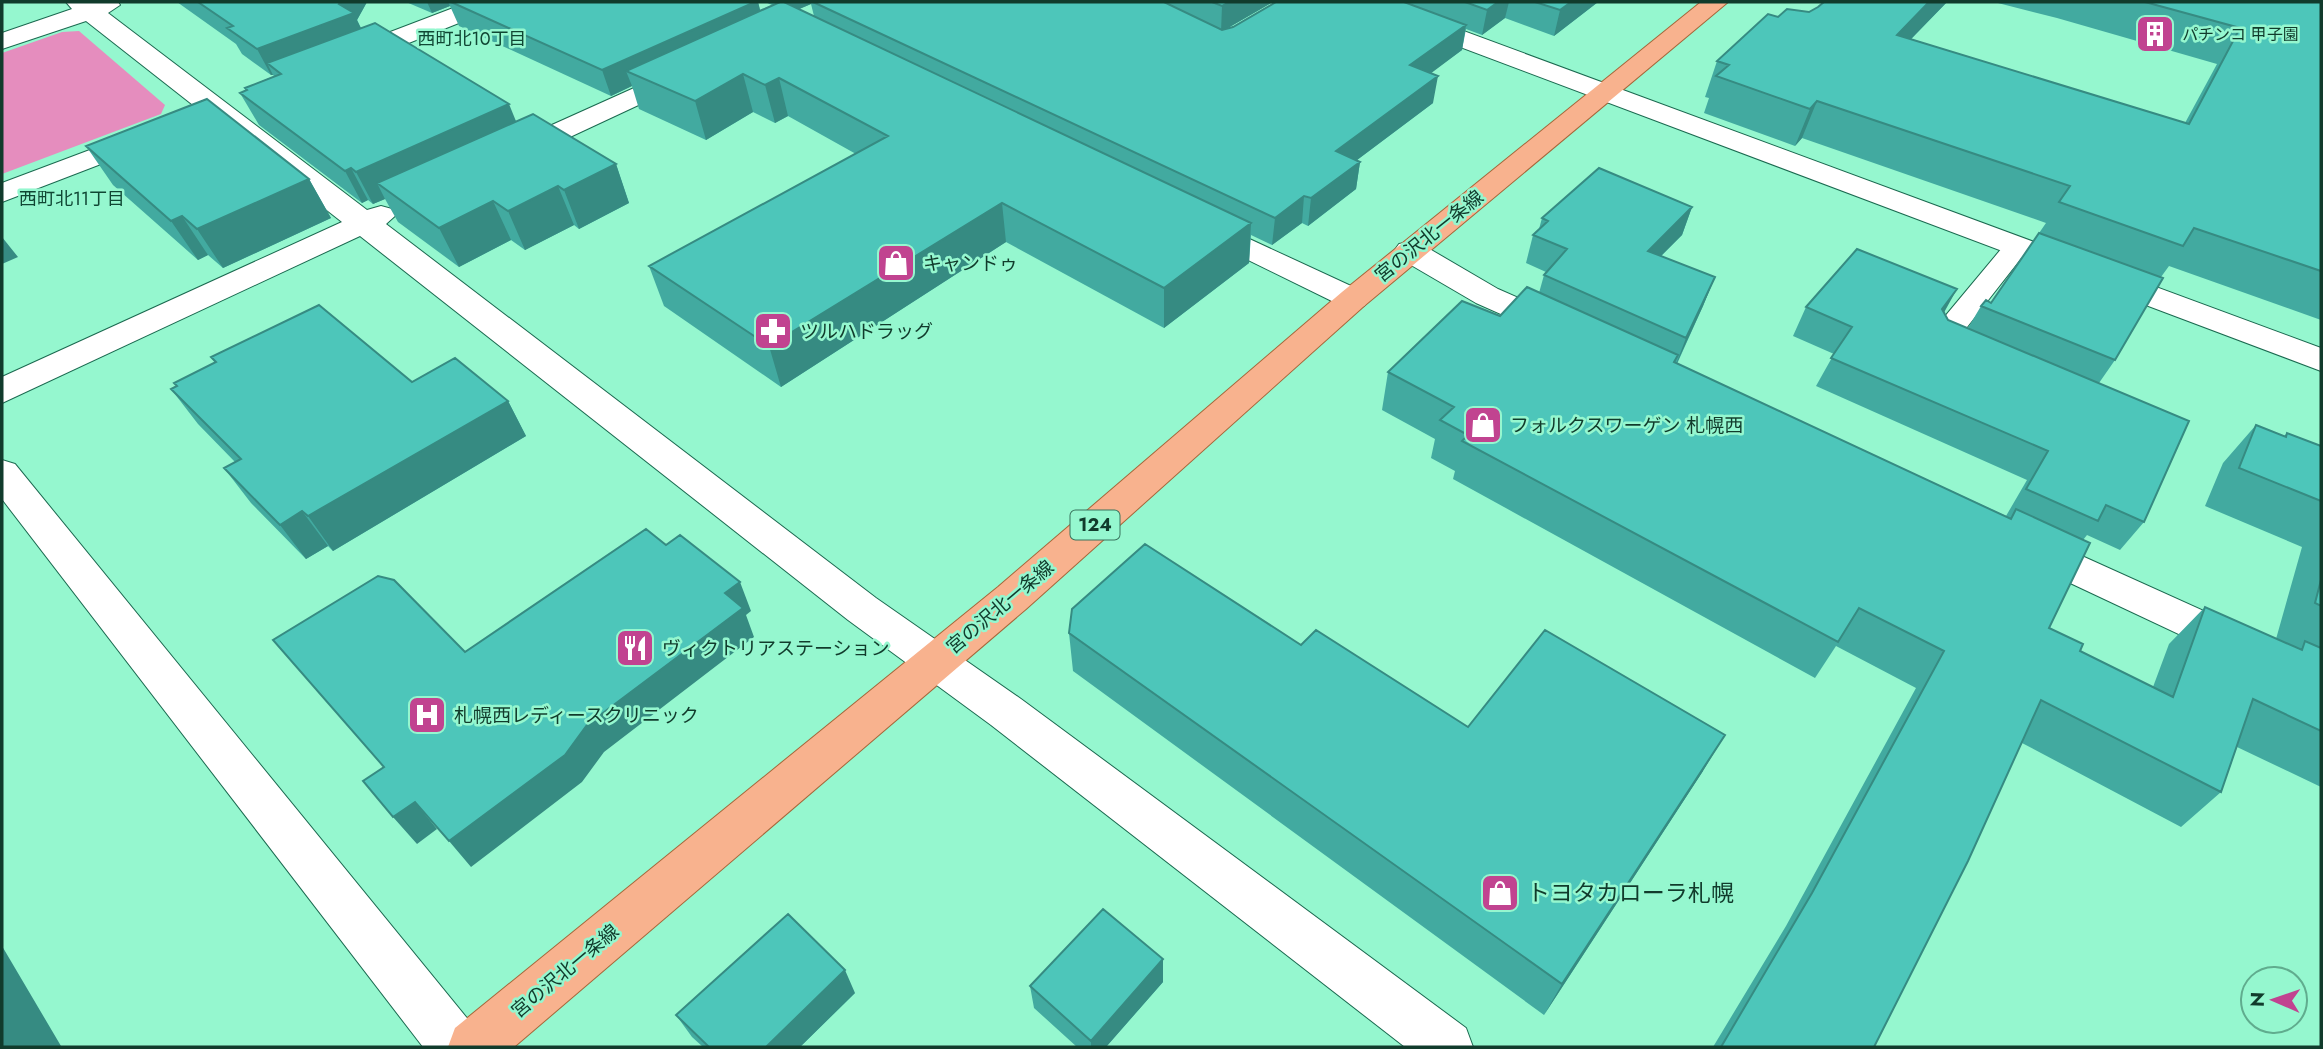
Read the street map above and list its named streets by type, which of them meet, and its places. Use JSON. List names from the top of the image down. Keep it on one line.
{"streets":{"main road":["宮の沢北一条線","124"]},"districts":["西町北10丁目","西町北11丁目"],"places":{"building":["パチンコ 甲子園"],"shop":["キャンドゥ","フォルクスワーゲン 札幌西","トヨタカローラ札幌"],"pharmacy":["ツルハドラッグ"],"restaurant":["ヴィクトリアステーション"],"hospital":["札幌西レディースクリニック"]},"north":"left"}
